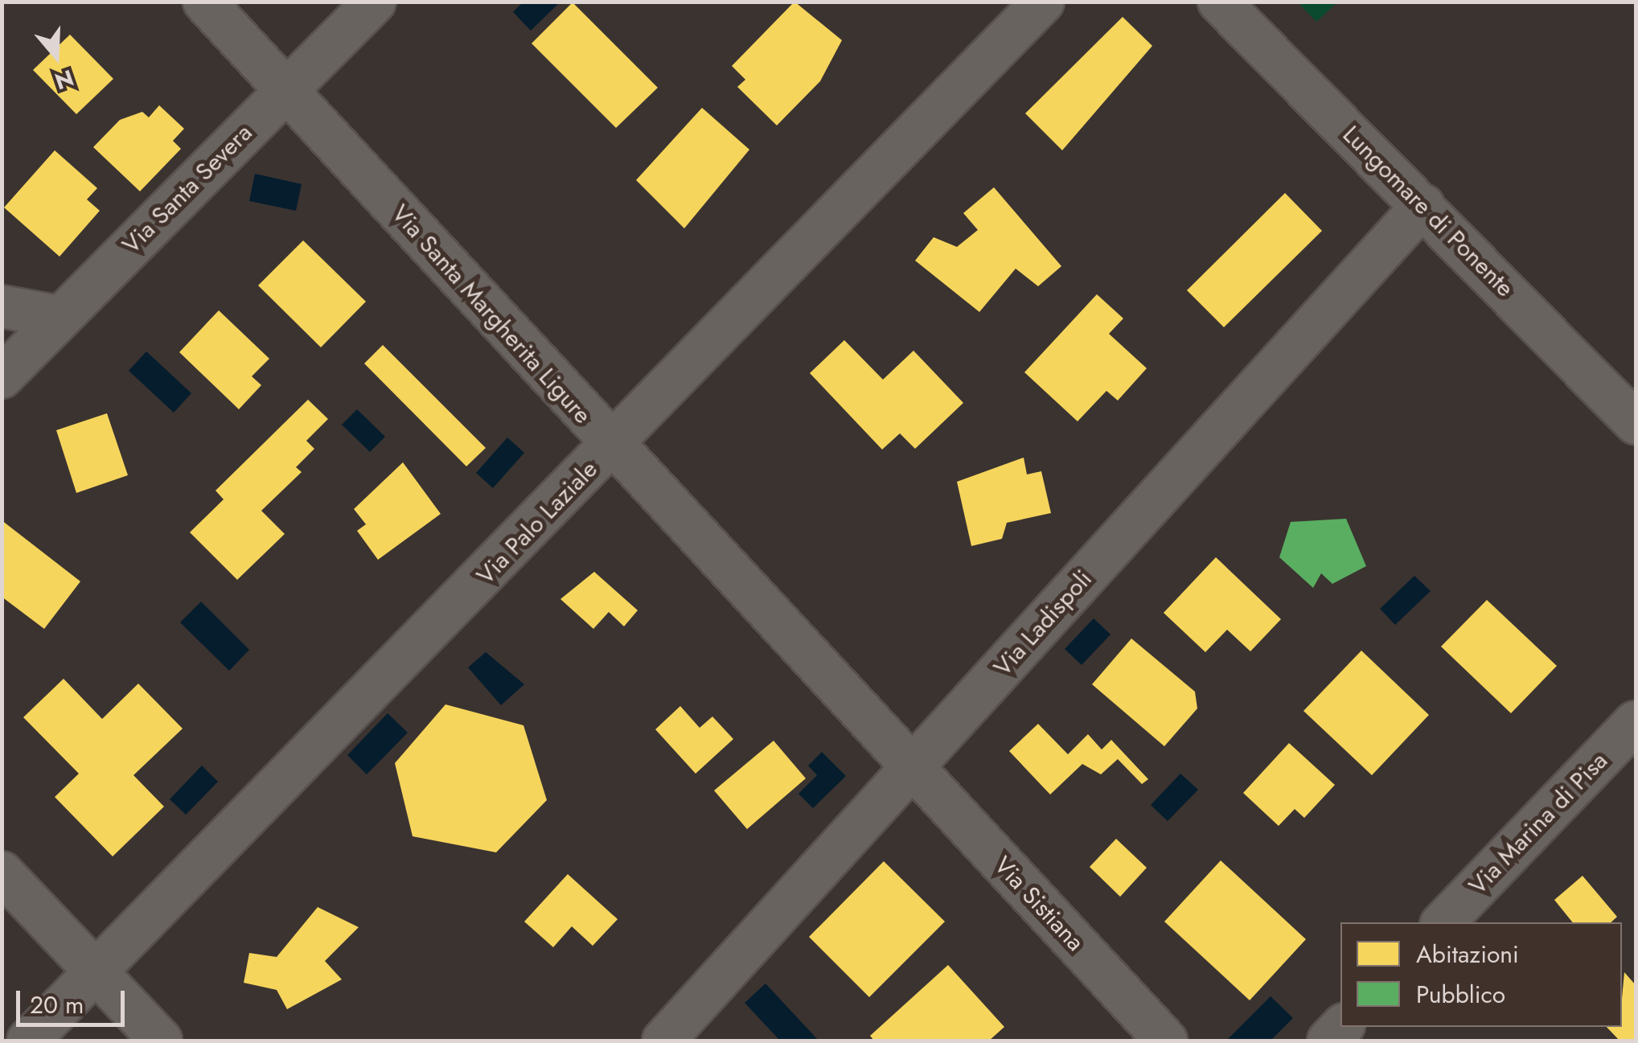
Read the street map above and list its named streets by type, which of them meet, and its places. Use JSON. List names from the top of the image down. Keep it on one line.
{"streets":{"street":["Via Santa Severa","Lungomare di Ponente","Via Santa Margherita Ligure","Via Palo Laziale","Via Ladispoli","Via Marina di Pisa","Via Sistiana"]},"crossings":[["Via Santa Severa","Via Santa Margherita Ligure"],["Lungomare di Ponente","Via Ladispoli"],["Via Santa Margherita Ligure","Via Palo Laziale"],["Via Santa Margherita Ligure","Via Ladispoli"],["Via Santa Margherita Ligure","Via Sistiana"],["Via Ladispoli","Via Sistiana"]],"legend":["Abitazioni","Pubblico"],"scale_bar":"20 m","north":"bottom"}
